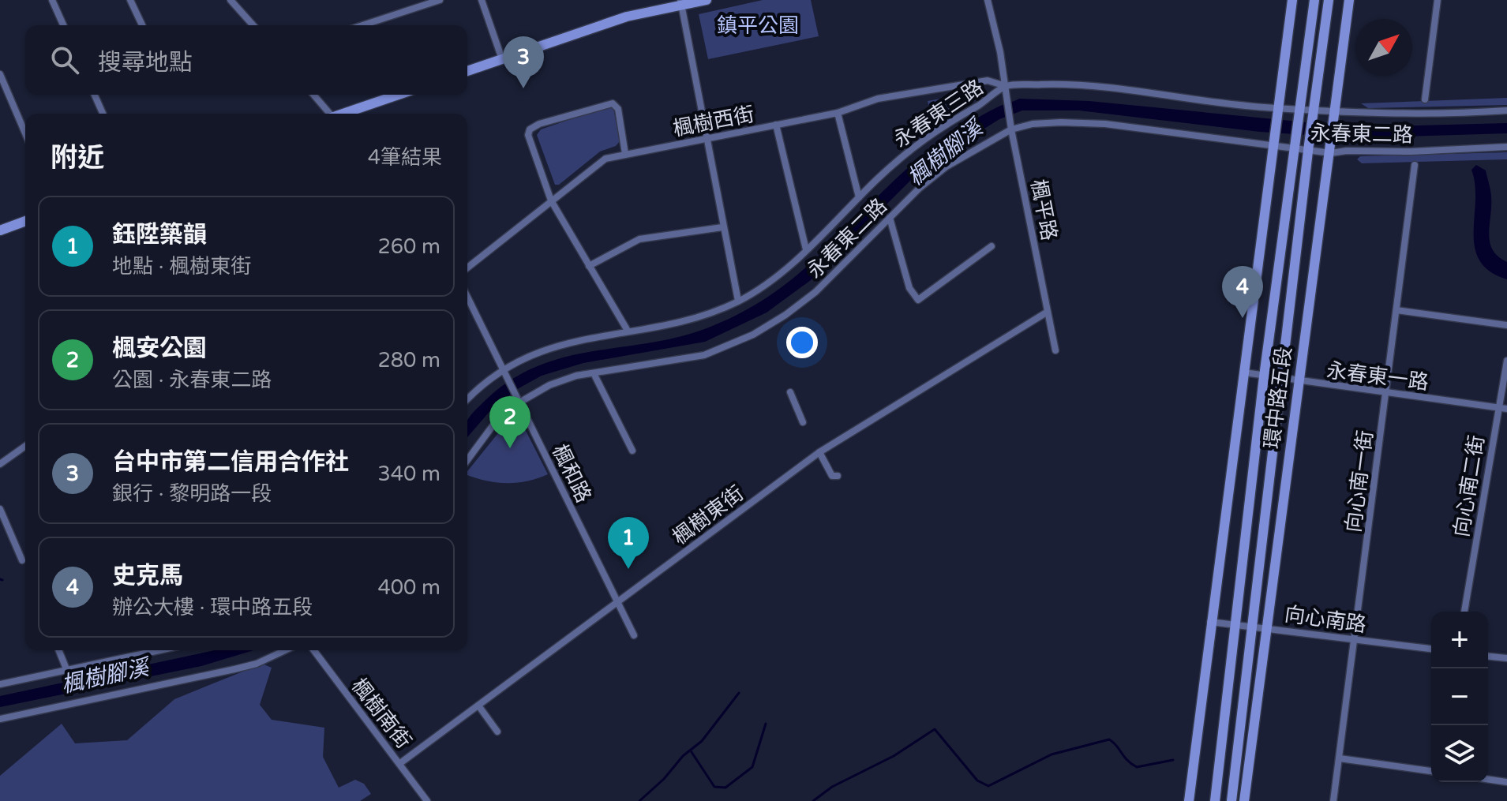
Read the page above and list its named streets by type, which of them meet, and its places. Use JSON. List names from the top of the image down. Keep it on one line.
{"streets":{"street":["永春東三路","楓樹西街","永春東二路","楓平路","永春東一路","環中路五段","楓和路","向心南一街","向心南二街","楓樹東街","向心南路","楓樹南街"]},"crossings":[["永春東三路","楓樹西街"],["永春東三路","楓平路"],["永春東三路","環中路五段"],["永春東三路","楓和路"],["楓樹西街","楓平路"],["永春東二路","楓平路"],["永春東二路","環中路五段"],["永春東二路","楓和路"],["楓平路","楓樹東街"],["永春東一路","環中路五段"],["永春東一路","向心南一街"],["永春東一路","向心南二街"],["環中路五段","向心南路"],["楓和路","楓樹東街"],["向心南一街","向心南路"],["楓樹東街","楓樹南街"]],"water":["楓樹腳溪"],"parks":["鎮平公園"],"north":"top right","page":{"search":"搜尋地點","pins":["3","4","2","1"],"heading":["附近","4筆結果"],"list":[{"mark":"1","name":"鈺陞築韻","note":"地點 · 楓樹東街","value":"260 m"},{"mark":"2","name":"楓安公園","note":"公園 · 永春東二路","value":"280 m"},{"mark":"3","name":"台中市第二信用合作社","note":"銀行 · 黎明路一段","value":"340 m"},{"mark":"4","name":"史克馬","note":"辦公大樓 · 環中路五段","value":"400 m"}],"map_buttons":["+","−"]}}
